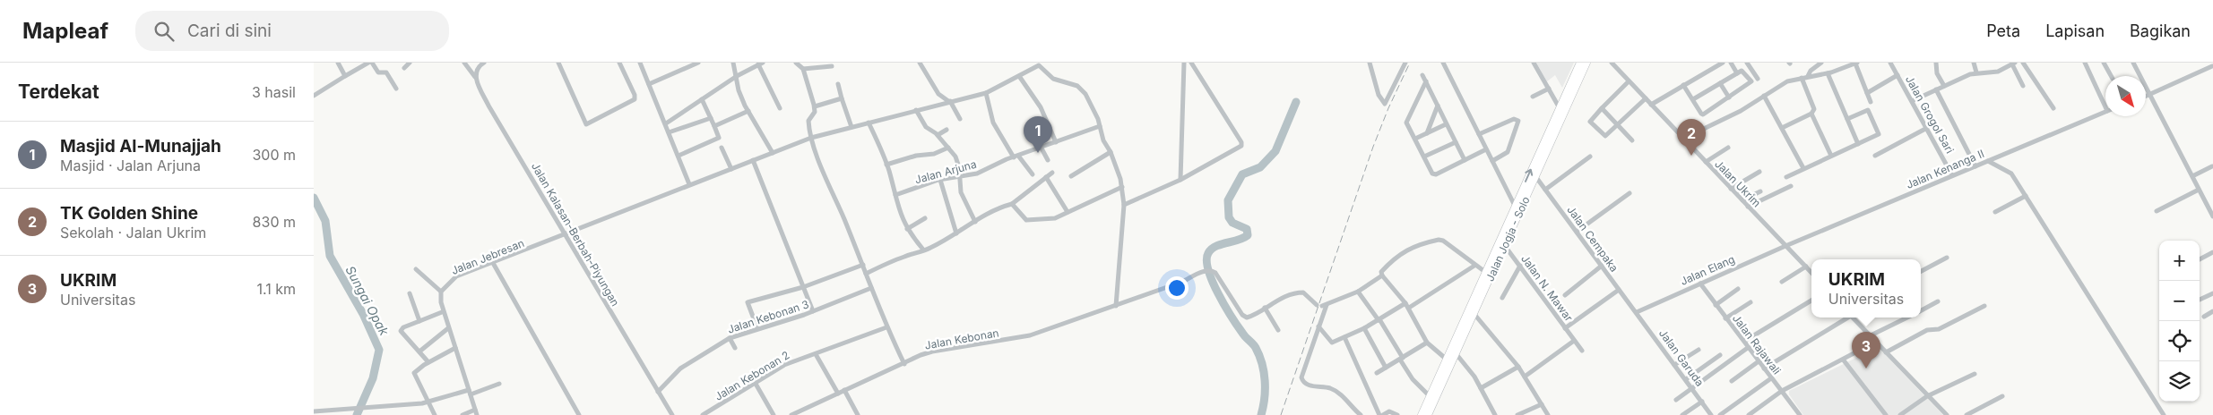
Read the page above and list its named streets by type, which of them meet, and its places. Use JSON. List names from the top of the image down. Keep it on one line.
{"streets":{"highway":["Jalan Jogja - Solo"],"street":["Jalan Grogol Sari","Jalan Kenanga II","Jalan Arjuna","Jalan Ukrim","Jalan Kalasan-Berbah-Piyungan","Jalan Cempaka","Jalan Jebresan","Jalan Elang","Jalan N. Mawar","Jalan Kebonan 3","Jalan Kebonan","Jalan Rajawali","Jalan Garuda","Jalan Kebonan 2"]},"crossings":[["Jalan Grogol Sari","Jalan Kenanga II"],["Jalan Kenanga II","Jalan Ukrim"],["Jalan Kenanga II","Jalan Elang"],["Jalan Arjuna","Jalan Jebresan"],["Jalan Ukrim","Jalan Elang"],["Jalan Kalasan-Berbah-Piyungan","Jalan Jebresan"],["Jalan Kalasan-Berbah-Piyungan","Jalan Kebonan 3"],["Jalan Jogja - Solo","Jalan Cempaka"],["Jalan Jogja - Solo","Jalan N. Mawar"],["Jalan Cempaka","Jalan Elang"],["Jalan Cempaka","Jalan Garuda"],["Jalan Elang","Jalan Rajawali"],["Jalan Elang","Jalan Garuda"]],"water":["Sungai Opak"],"north":"bottom right","page":{"header":"Mapleaf","search":"Cari di sini","nav":["Peta","Lapisan","Bagikan"],"heading":["Terdekat","3 hasil"],"pins":["1","2","3"],"list":[{"mark":"1","name":"Masjid Al-Munajjah","note":"Masjid · Jalan Arjuna","value":"300 m"},{"mark":"2","name":"TK Golden Shine","note":"Sekolah · Jalan Ukrim","value":"830 m"},{"mark":"3","name":"UKRIM","note":"Universitas","value":"1.1 km"}],"map_buttons":["+","−"],"popup":["UKRIM","Universitas"]}}
